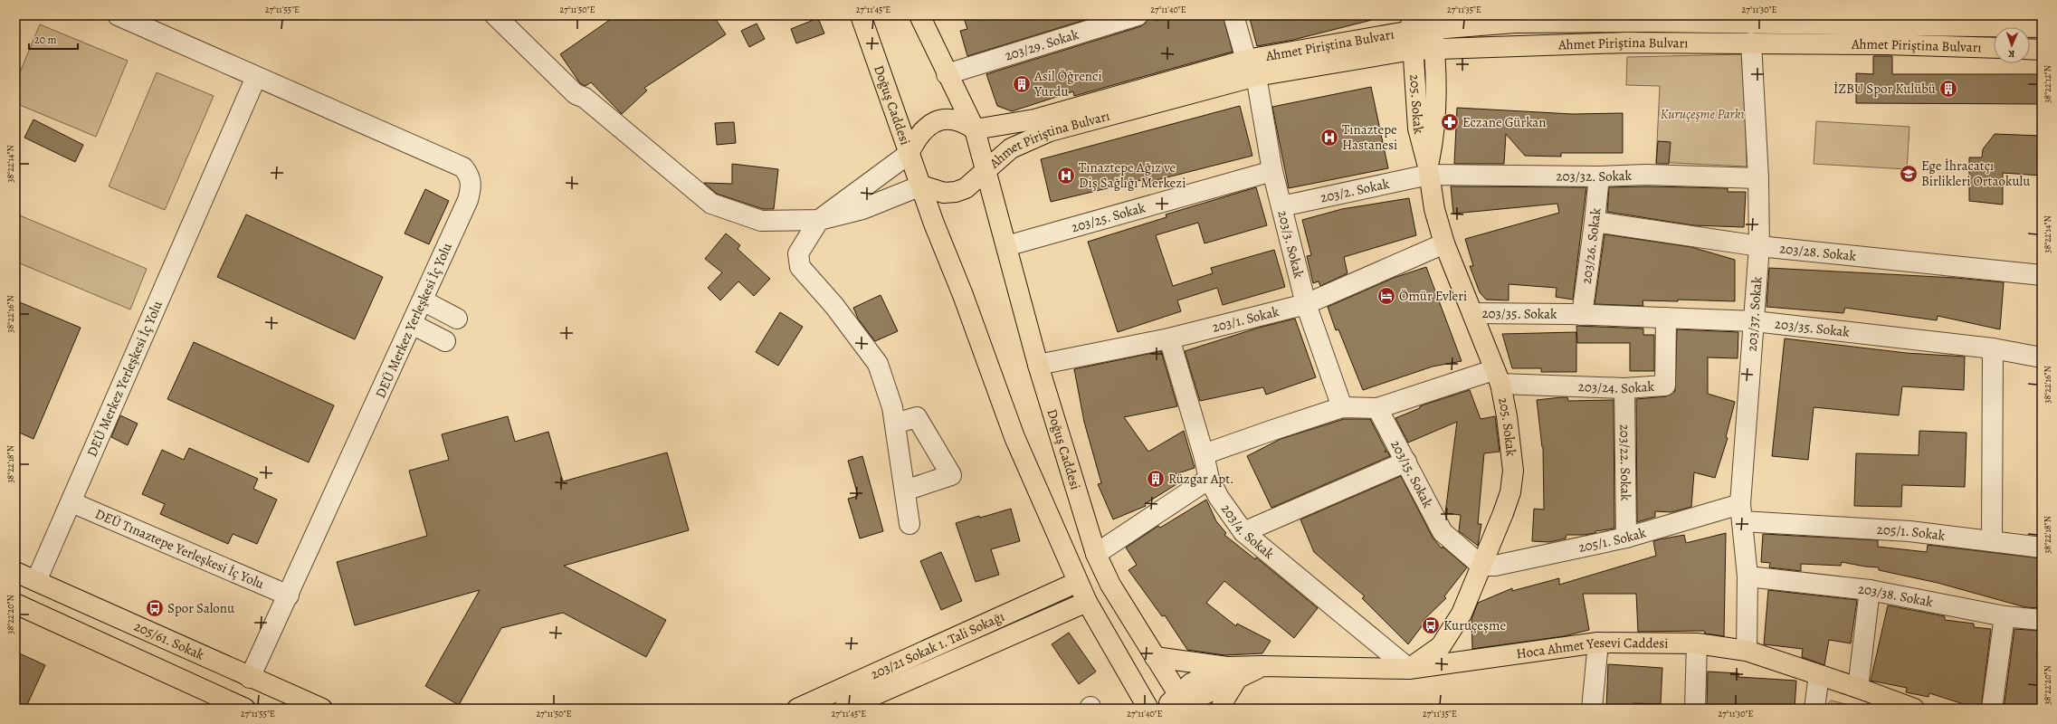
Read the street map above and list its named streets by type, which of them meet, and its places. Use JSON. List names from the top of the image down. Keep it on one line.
{"streets":{"main road":["Ahmet Piriştina Bulvarı","205. Sokak","Doğuş Caddesi","205/61. Sokak","203/21 Sokak 1. Tali Sokağı","Hoca Ahmet Yesevi Caddesi"],"street":["203/29. Sokak","203/32. Sokak","203/2. Sokak","203/25. Sokak","203/3. Sokak","203/26. Sokak","203/28. Sokak","203/35. Sokak","203/37. Sokak","203/1. Sokak","DEÜ Merkez Yerleşkesi İç Yolu","203/24. Sokak","203/22. Sokak","203/15. Sokak","203/4. Sokak","205/1. Sokak","DEÜ Tınaztepe Yerleşkesi İç Yolu","203/38. Sokak"]},"crossings":[["Ahmet Piriştina Bulvarı","205. Sokak"],["Ahmet Piriştina Bulvarı","Doğuş Caddesi"],["Ahmet Piriştina Bulvarı","203/3. Sokak"],["Ahmet Piriştina Bulvarı","203/37. Sokak"],["205. Sokak","203/32. Sokak"],["205. Sokak","203/2. Sokak"],["205. Sokak","203/35. Sokak"],["205. Sokak","203/1. Sokak"],["205. Sokak","203/24. Sokak"],["205. Sokak","203/15. Sokak"],["205. Sokak","203/4. Sokak"],["205. Sokak","205/1. Sokak"],["205. Sokak","Hoca Ahmet Yesevi Caddesi"],["Doğuş Caddesi","203/25. Sokak"],["Doğuş Caddesi","203/1. Sokak"],["203/32. Sokak","203/2. Sokak"],["203/32. Sokak","203/26. Sokak"],["203/32. Sokak","203/37. Sokak"],["203/2. Sokak","203/3. Sokak"],["203/25. Sokak","203/3. Sokak"],["203/3. Sokak","203/1. Sokak"],["203/26. Sokak","203/28. Sokak"],["203/26. Sokak","203/35. Sokak"],["203/28. Sokak","203/37. Sokak"],["203/35. Sokak","203/37. Sokak"],["203/35. Sokak","203/24. Sokak"],["203/37. Sokak","205/1. Sokak"],["203/37. Sokak","203/38. Sokak"],["203/37. Sokak","Hoca Ahmet Yesevi Caddesi"],["203/1. Sokak","203/4. Sokak"],["DEÜ Merkez Yerleşkesi İç Yolu","DEÜ Tınaztepe Yerleşkesi İç Yolu"],["DEÜ Merkez Yerleşkesi İç Yolu","205/61. Sokak"],["203/24. Sokak","203/22. Sokak"],["203/22. Sokak","205/1. Sokak"],["203/15. Sokak","205/1. Sokak"],["203/4. Sokak","Hoca Ahmet Yesevi Caddesi"]],"parks":["Kuruçeşme Parkı"],"places":{"building":["Asil Öğrenci Yurdu","İZBU Spor Kulübü","Rüzgar Apt."],"pharmacy":["Eczane Gürkan"],"hospital":["Tınaztepe Hastanesi","Tınaztepe Ağız ve Diş Sağlığı Merkezi"],"school or university":["Ege İhracatçı Birlikleri Ortaokulu"],"hotel":["Ömür Evleri"],"bus stop":["Spor Salonu","Kuruçeşme"]},"scale_bar":"20 m","north":"bottom","coordinates":["27°11'55\"E","27°11'50\"E","27°11'45\"E","27°11'40\"E","27°11'35\"E","27°11'30\"E","38°22'12\"N","38°22'14\"N","38°22'16\"N","38°22'18\"N","38°22'20\"N"]}
